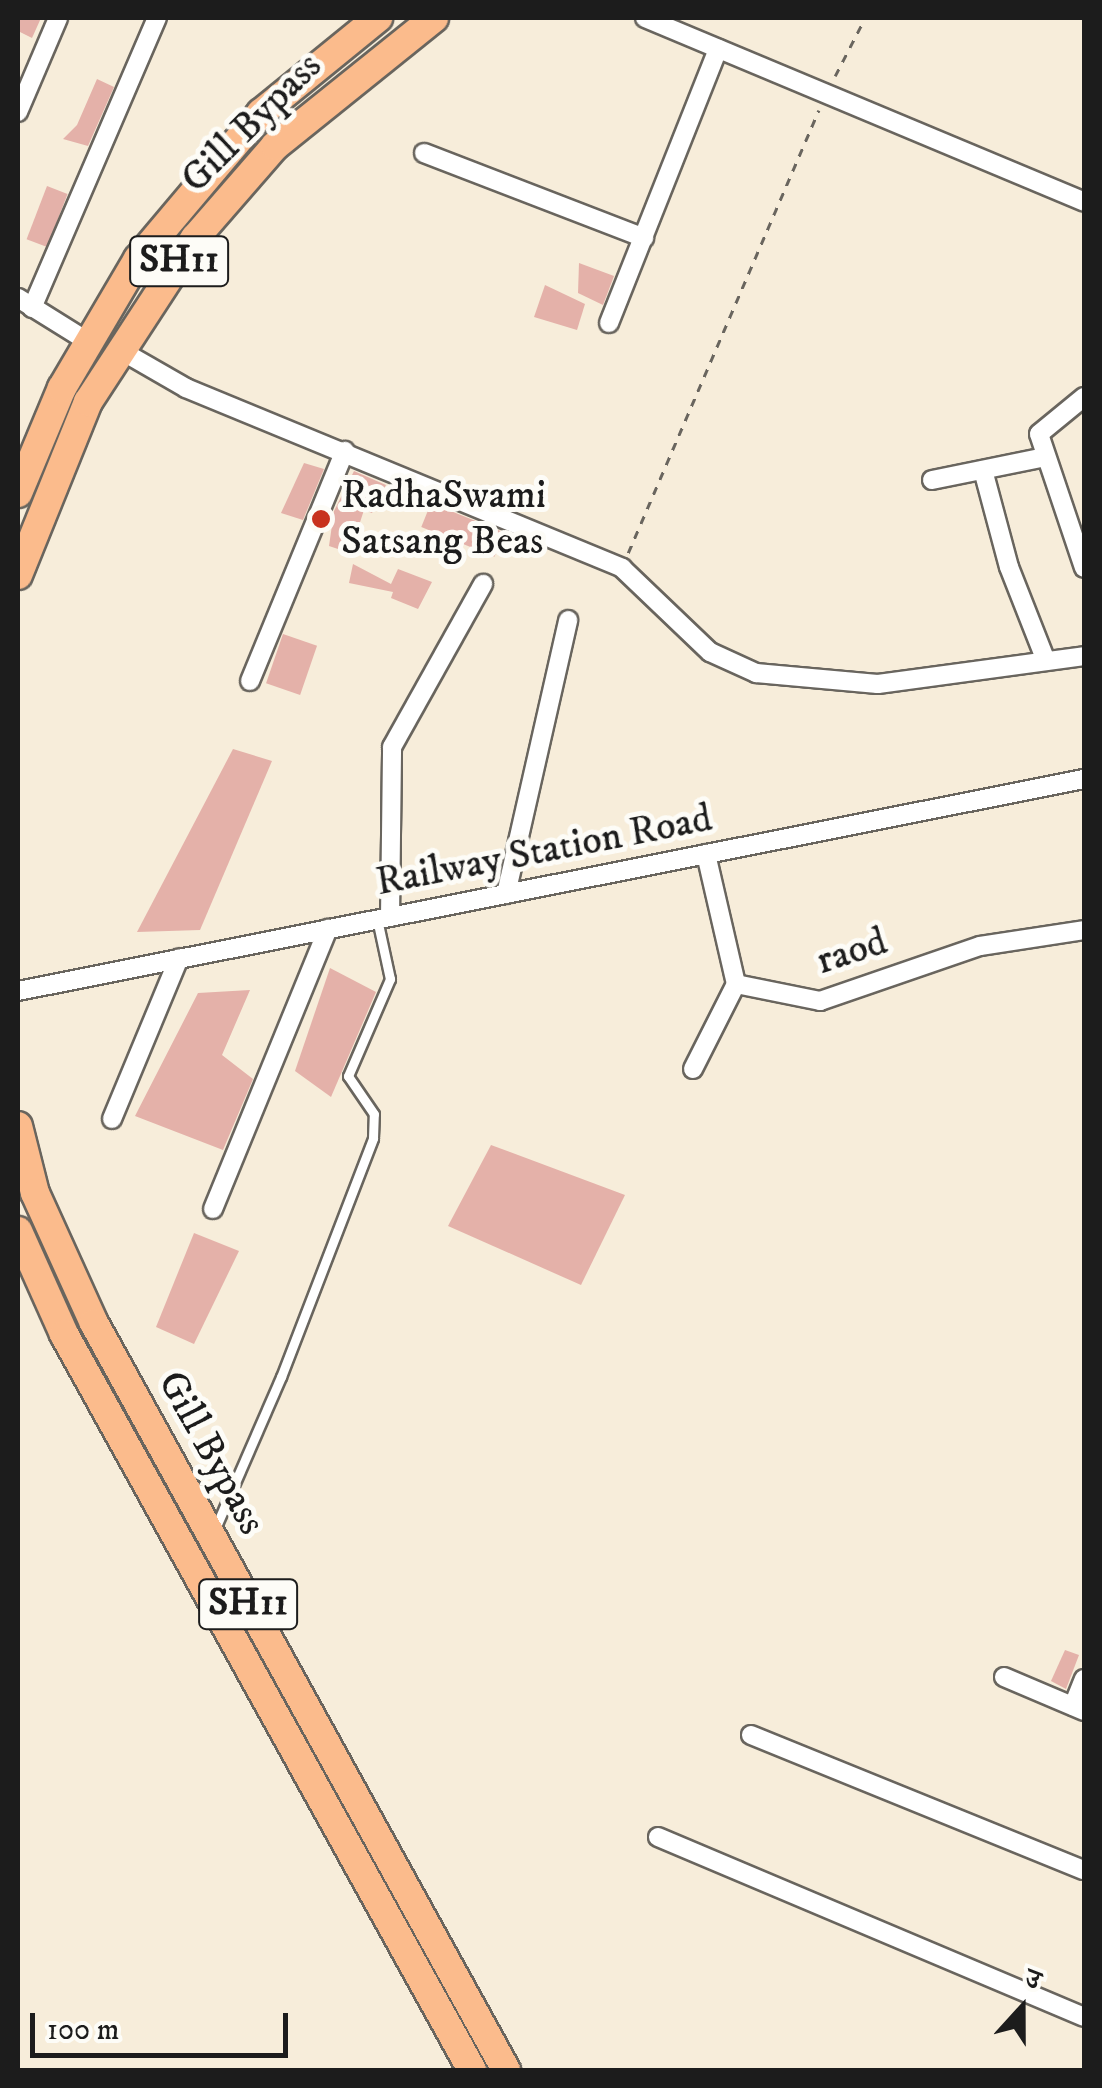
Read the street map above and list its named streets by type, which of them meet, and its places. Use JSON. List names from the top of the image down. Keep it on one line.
{"streets":{"main road":["Gill Bypass","SH11"],"street":["Railway Station Road","raod"]},"places":["RadhaSwami Satsang Beas"],"scale_bar":"100 m","north":"top"}
